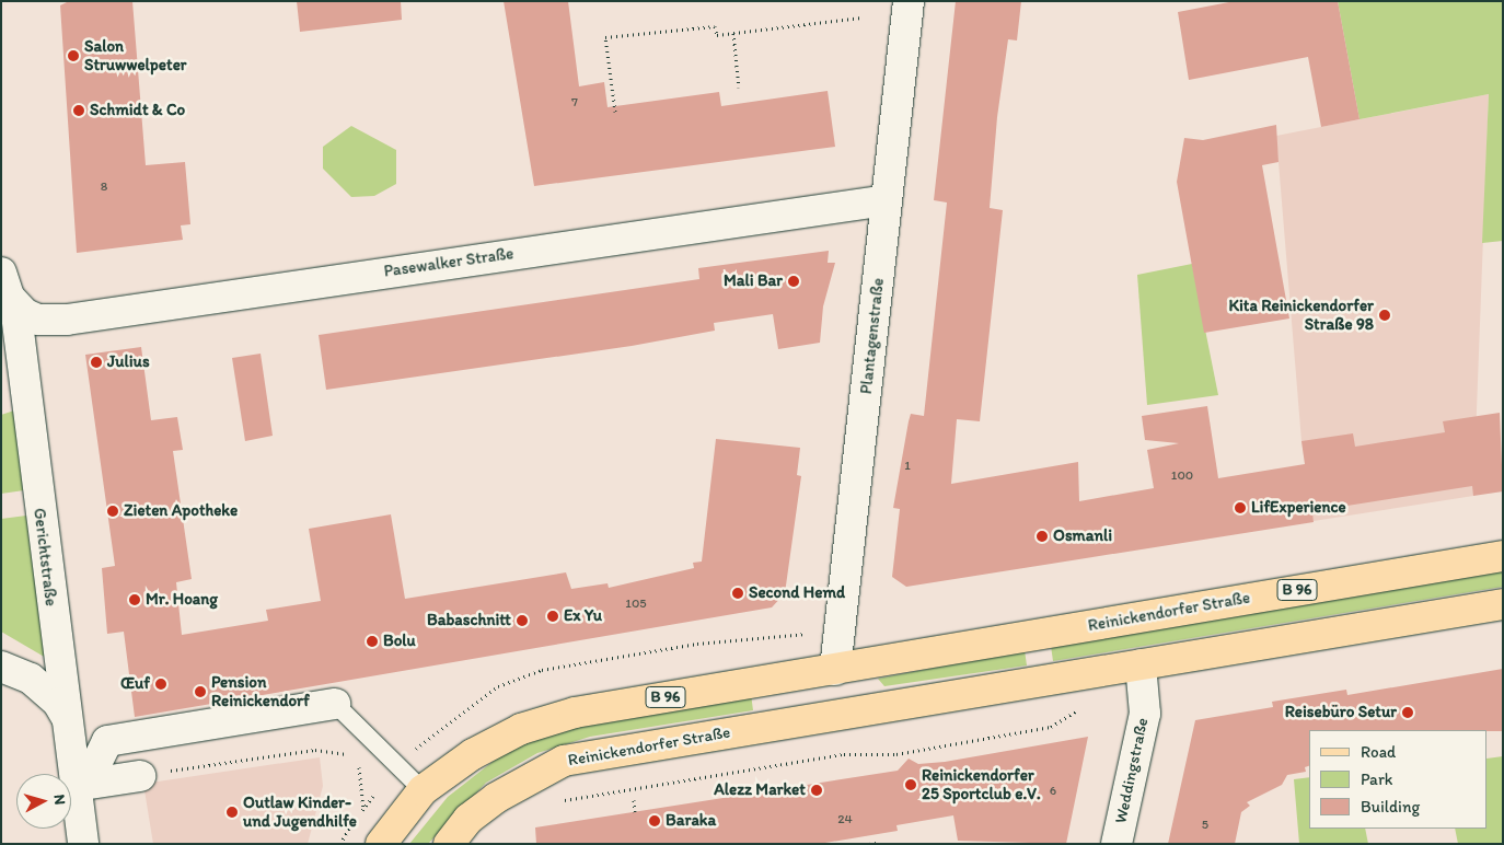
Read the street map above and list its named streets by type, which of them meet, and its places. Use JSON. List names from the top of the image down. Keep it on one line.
{"streets":{"main road":["B 96","Reinickendorfer Straße"],"street":["Pasewalker Straße","Plantagenstraße","Gerichtstraße","Weddingstraße"]},"crossings":[["Pasewalker Straße","Plantagenstraße"],["Pasewalker Straße","Gerichtstraße"],["Plantagenstraße","Reinickendorfer Straße"],["Reinickendorfer Straße","Weddingstraße"]],"places":["Salon Struwwelpeter","Schmidt & Co","Mali Bar","Kita Reinickendorfer Straße 98","Julius","LifExperience","Zieten Apotheke","Osmanli","Second Hemd","Mr. Hoang","Ex Yu","Babaschnitt","Bolu","Œuf","Pension Reinickendorf","Reisebüro Setur","Reinickendorfer 25 Sportclub e.V.","Alezz Market","Outlaw Kinder- und Jugendhilfe","Baraka"],"house_numbers":["7","8","1","100","105","6","24","5"],"legend":["Road","Park","Building"],"north":"right"}
